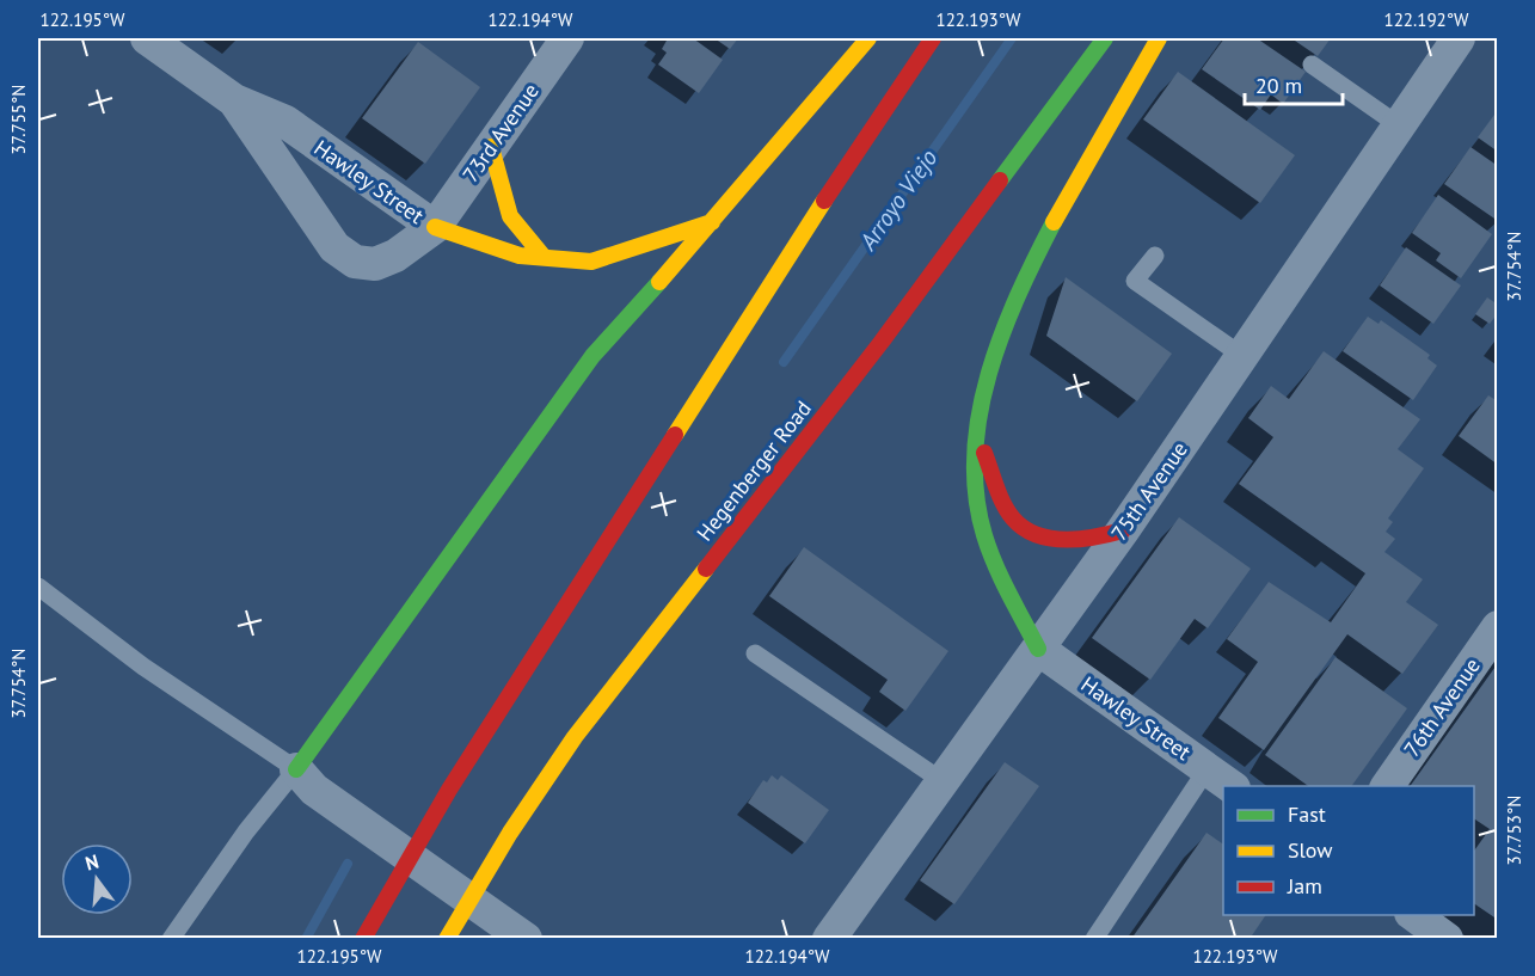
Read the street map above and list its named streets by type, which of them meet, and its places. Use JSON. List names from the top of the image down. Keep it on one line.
{"streets":{"main road":["Hegenberger Road"],"street":["73rd Avenue","Hawley Street","75th Avenue","76th Avenue"]},"crossings":[["73rd Avenue","Hawley Street"],["Hawley Street","75th Avenue"]],"water":["Arroyo Viejo"],"legend":["Fast","Slow","Jam"],"scale_bar":"20 m","north":"top","coordinates":["122.195°W","122.194°W","122.193°W","122.192°W","37.755°N","37.754°N","37.753°N"]}
